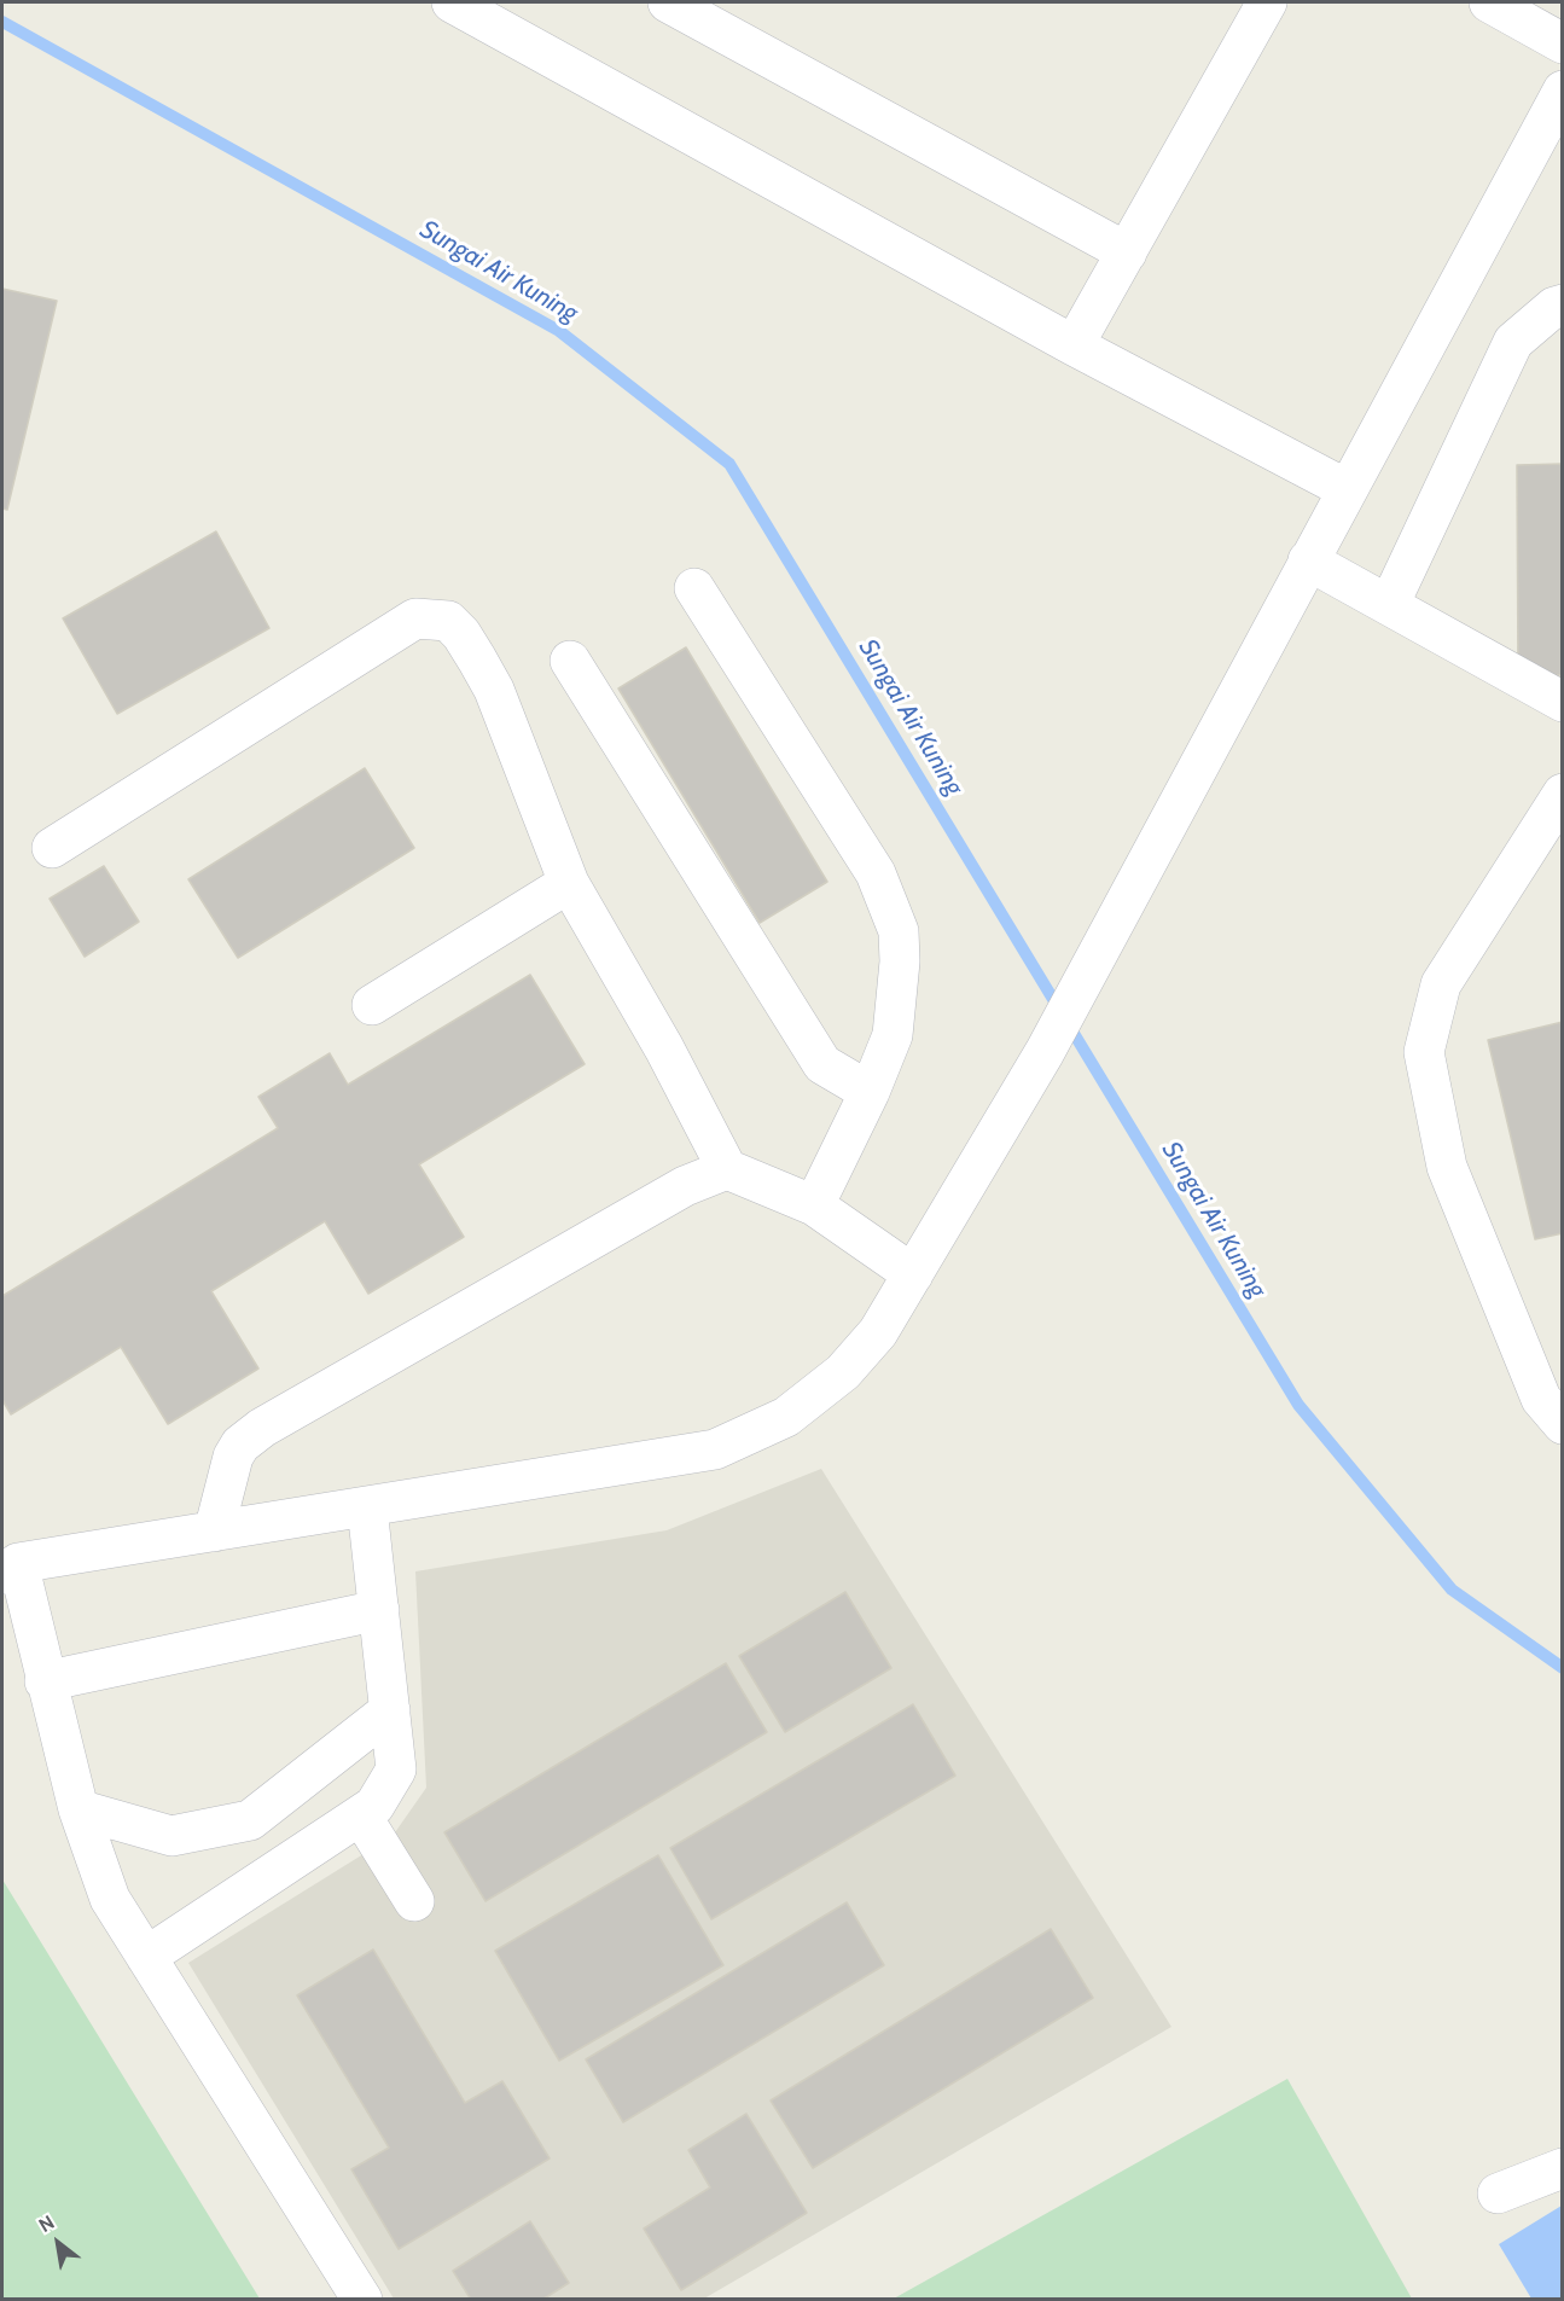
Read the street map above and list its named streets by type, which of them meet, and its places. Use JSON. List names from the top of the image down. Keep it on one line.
{"water":["Sungai Air Kuning"],"north":"top left"}
